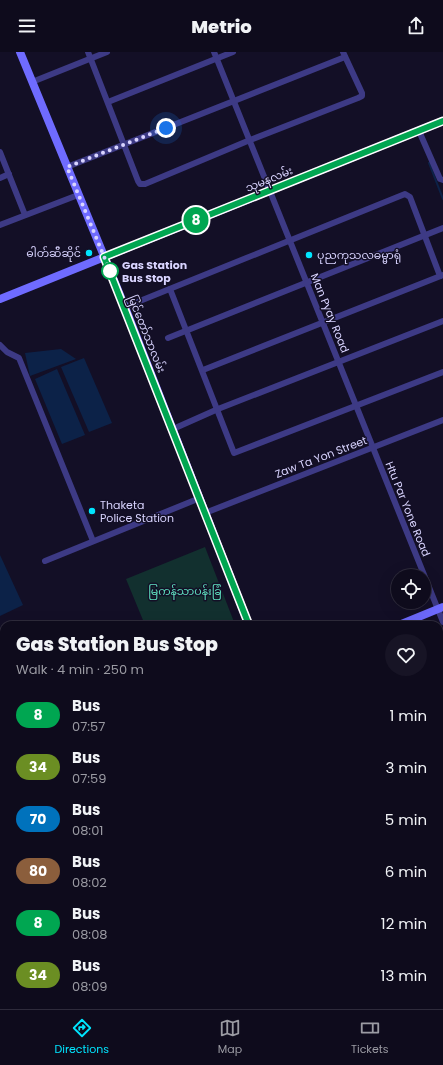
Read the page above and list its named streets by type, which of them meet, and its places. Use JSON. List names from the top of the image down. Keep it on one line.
{"streets":{"main road":["သုမနလမ်း","မြင်တော်သာလမ်း"],"street":["Man Pyay Road","Zaw Ta Yon Street","Htu Par Yone Road"]},"crossings":[["သုမနလမ်း","Man Pyay Road"],["သုမနလမ်း","မြင်တော်သာလမ်း"],["Man Pyay Road","Zaw Ta Yon Street"],["Man Pyay Road","Htu Par Yone Road"],["မြင်တော်သာလမ်း","Zaw Ta Yon Street"],["Zaw Ta Yon Street","Htu Par Yone Road"]],"parks":["မြကန်သာပန်းခြံ"],"places":["ဓါတ်ဆီဆိုင်","ပုညကုသလဓမ္မာရုံ","Gas Station Bus Stop","Thaketa Police Station"],"lines":["bus line 8"],"page":{"header":"Metrio","on_map":"8","heading":["Gas Station Bus Stop","Walk · 4 min · 250 m"],"list":[{"mark":"8","name":"Bus","note":"07:57","value":"1 min"},{"mark":"34","name":"Bus","note":"07:59","value":"3 min"},{"mark":"70","name":"Bus","note":"08:01","value":"5 min"},{"mark":"80","name":"Bus","note":"08:02","value":"6 min"},{"mark":"8","name":"Bus","note":"08:08","value":"12 min"},{"mark":"34","name":"Bus","note":"08:09","value":"13 min"}],"tabs":["Directions","Map","Tickets"]}}
